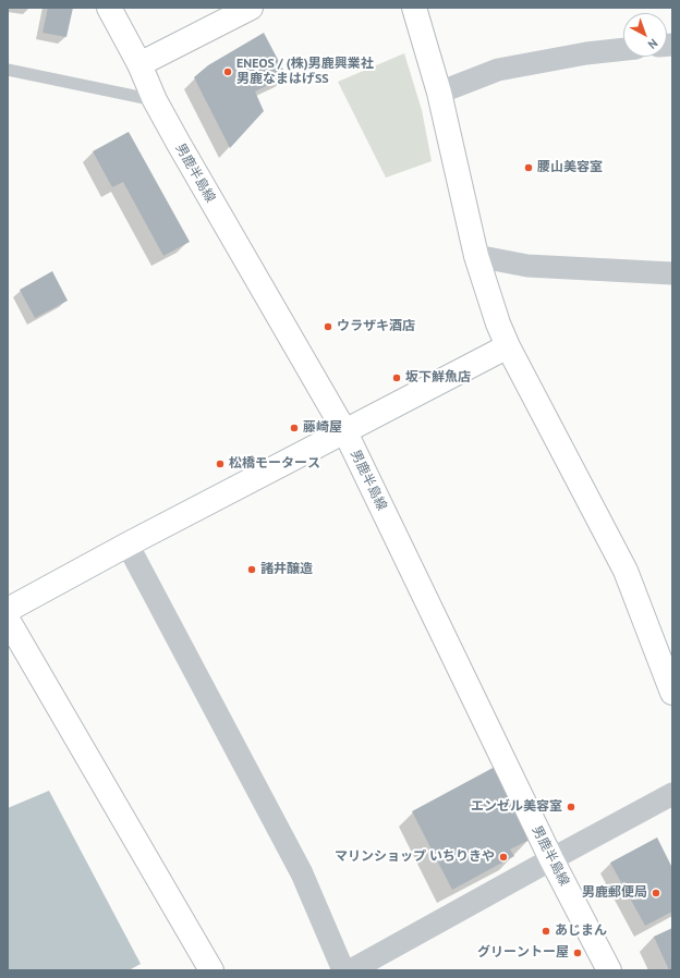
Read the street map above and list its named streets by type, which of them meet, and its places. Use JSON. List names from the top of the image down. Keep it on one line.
{"streets":{"street":["男鹿半島線"]},"places":["ENEOS / (株)男鹿興業社 男鹿なまはげSS","腰山美容室","ウラザキ酒店","坂下鮮魚店","藤崎屋","松橋モータース","諸井醸造","エンゼル美容室","マリンショップ いちりきや","男鹿郵便局","あじまん","グリーントー屋"],"north":"bottom right"}
